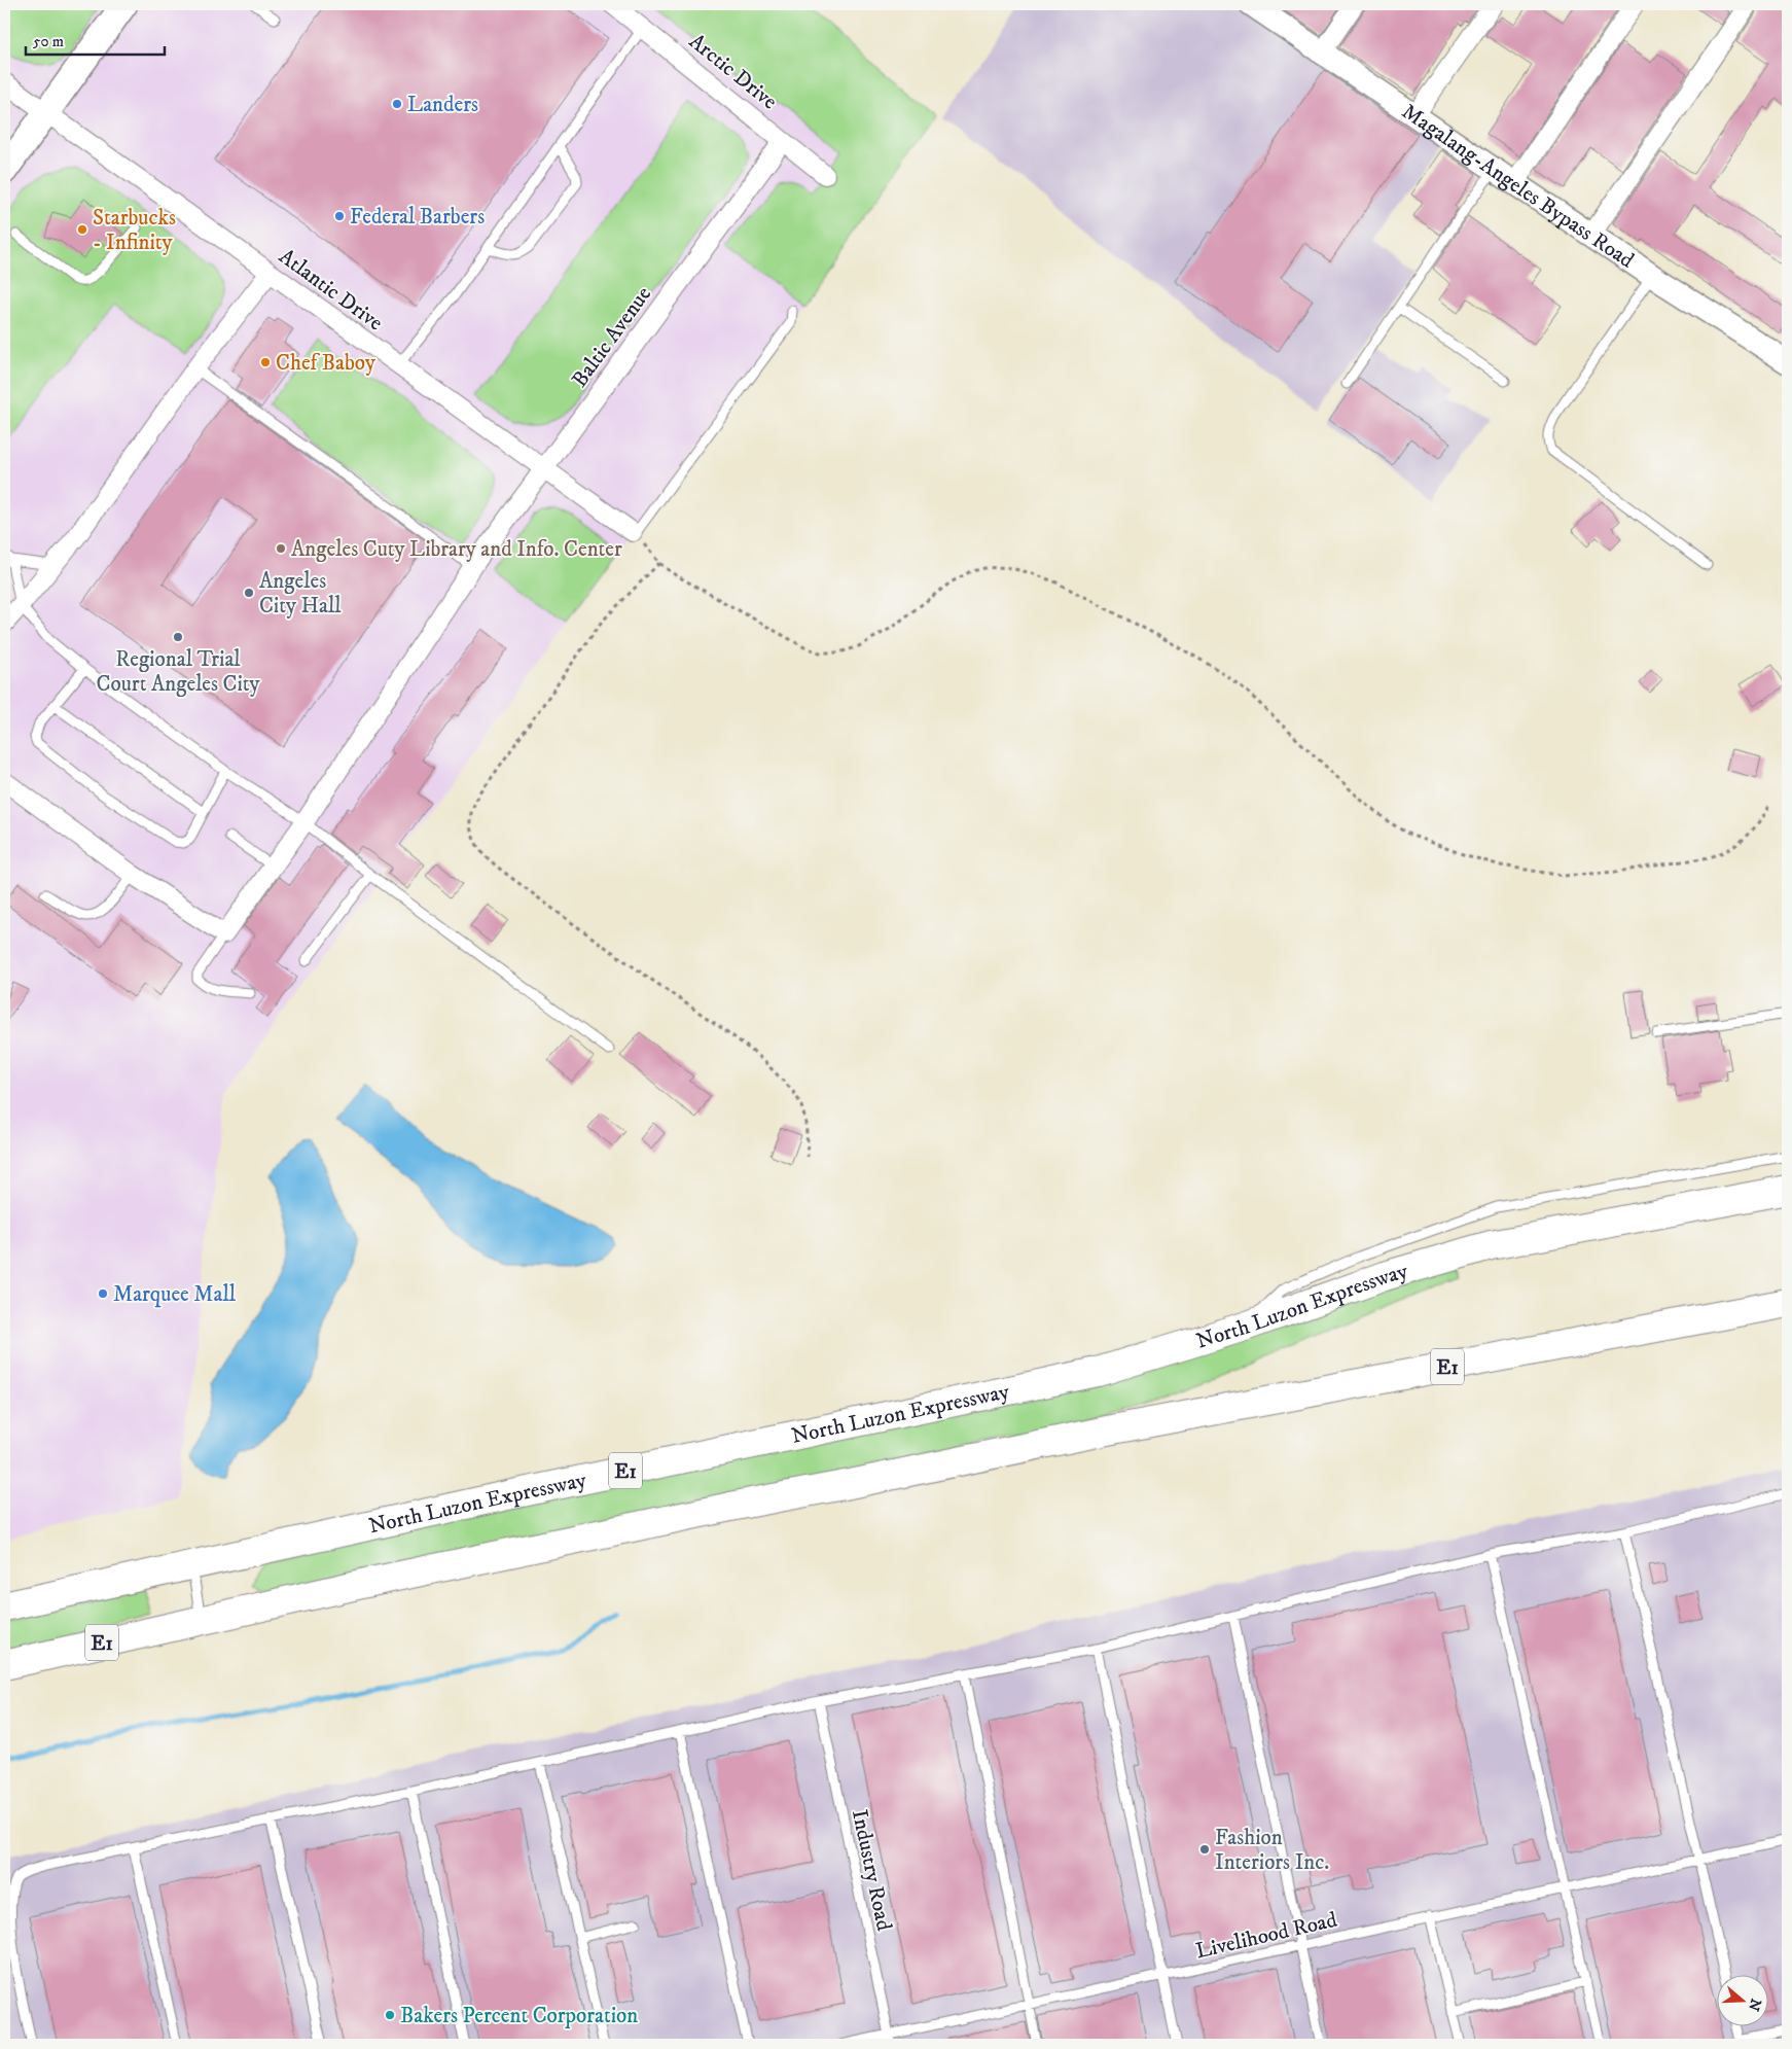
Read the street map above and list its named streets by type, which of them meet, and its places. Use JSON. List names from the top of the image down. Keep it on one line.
{"streets":{"highway":["North Luzon Expressway","E1"],"street":["Arctic Drive","Magalang-Angeles Bypass Road","Atlantic Drive","Baltic Avenue"],"lane":["Industry Road","Livelihood Road"]},"crossings":[["Arctic Drive","Baltic Avenue"],["Atlantic Drive","Baltic Avenue"],["Industry Road","Livelihood Road"]],"places":["Landers","Federal Barbers","Starbucks - Infinity","Chef Baboy","Angeles Cuty Library and Info. Center","Angeles City Hall","Regional Trial Court Angeles City","Marquee Mall","Fashion Interiors Inc.","Bakers Percent Corporation"],"scale_bar":"50 m","north":"right"}
